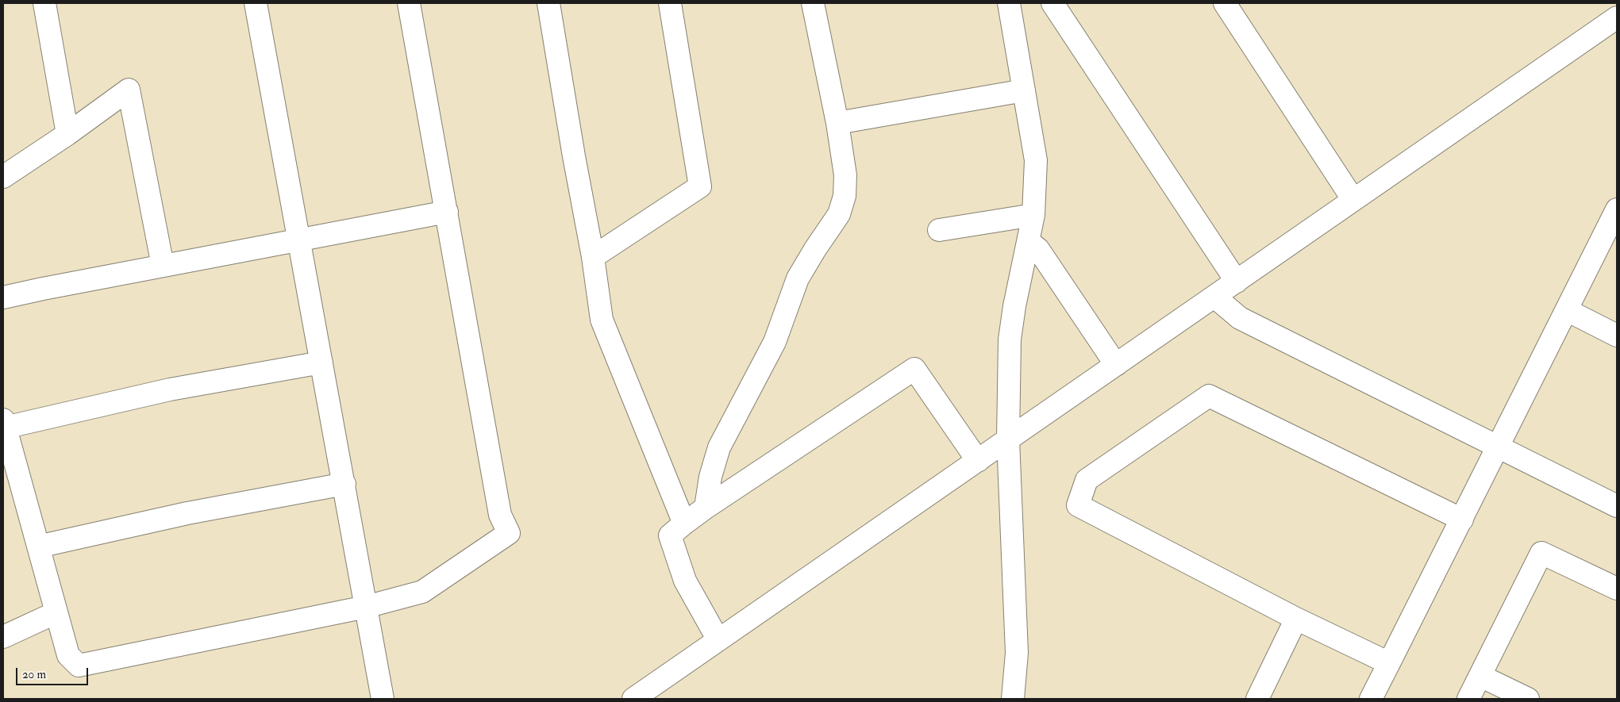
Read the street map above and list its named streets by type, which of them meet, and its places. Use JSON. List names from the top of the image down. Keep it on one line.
{"scale_bar":"20 m"}
